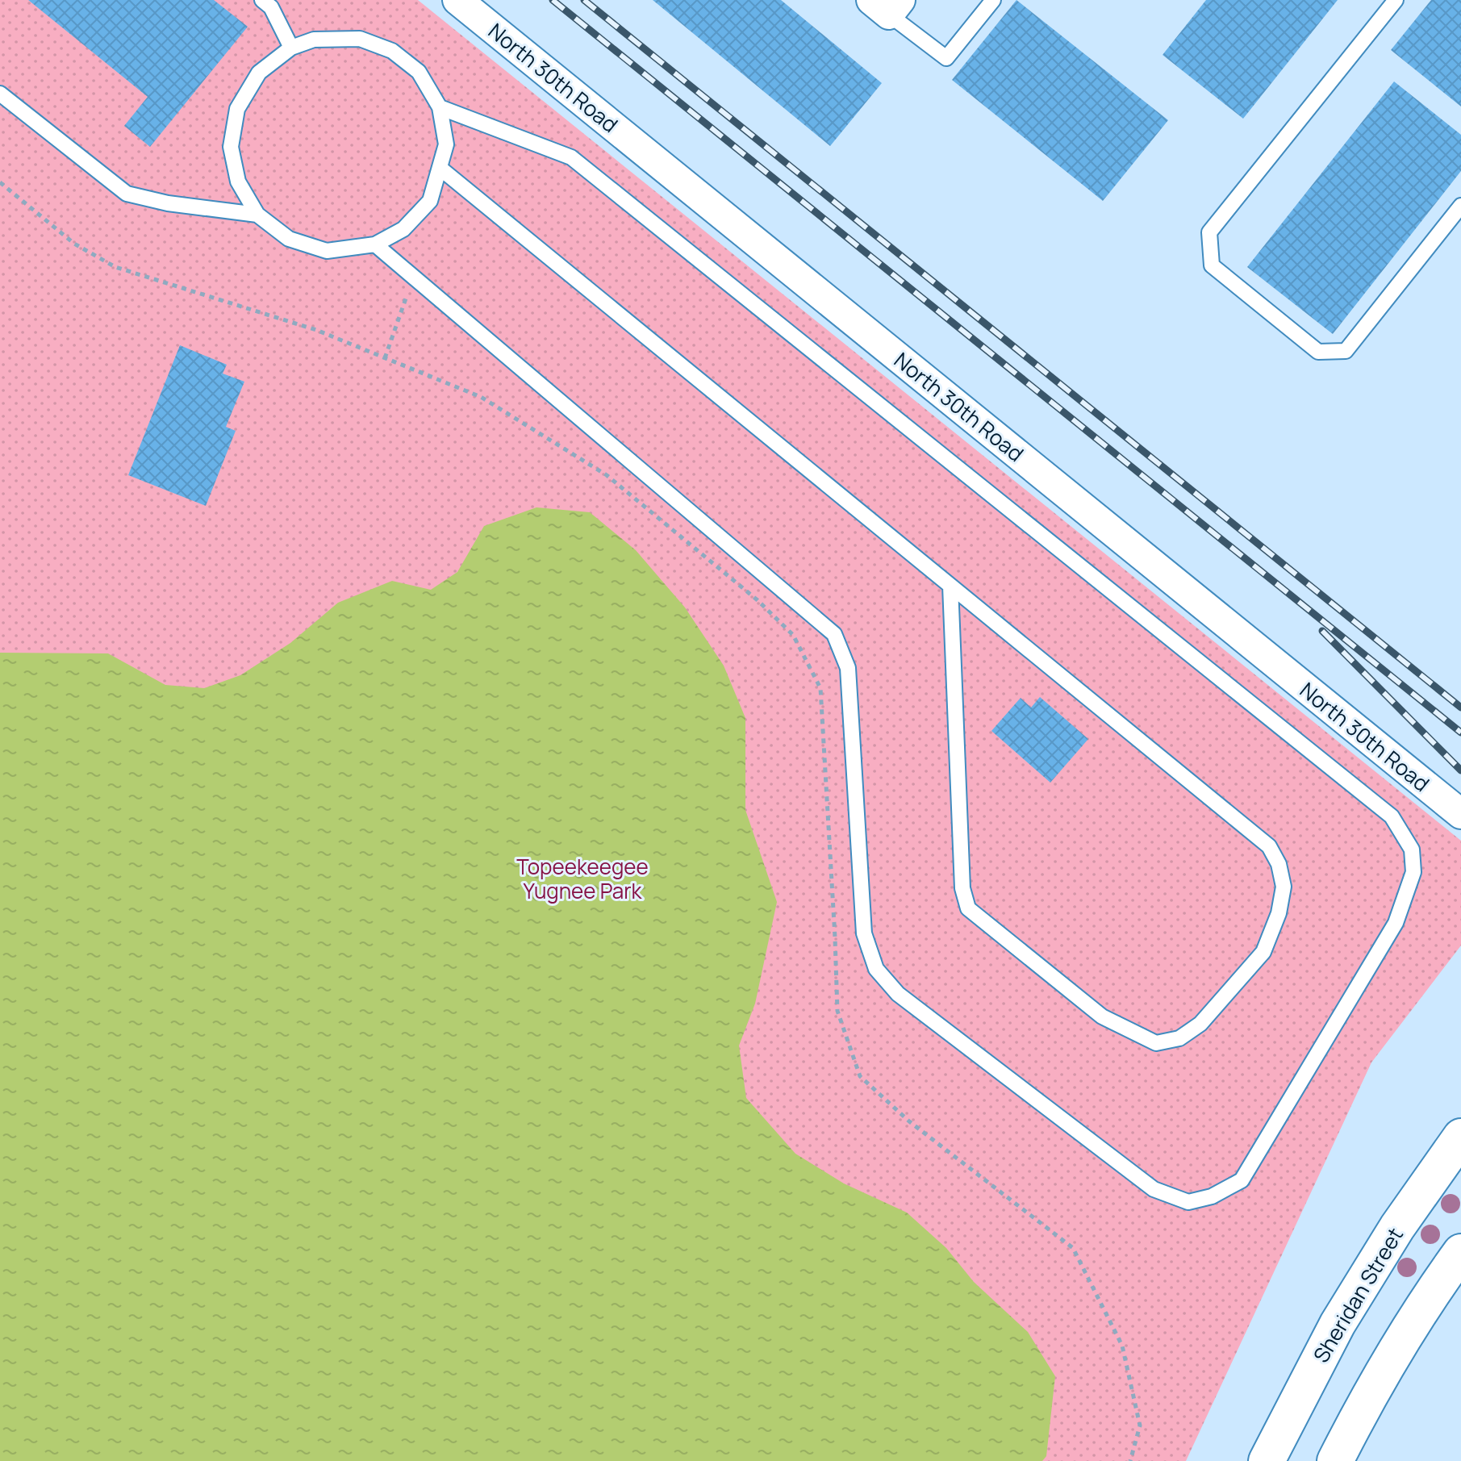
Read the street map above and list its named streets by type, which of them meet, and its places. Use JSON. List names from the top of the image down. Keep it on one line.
{"streets":{"main road":["Sheridan Street"],"street":["North 30th Road"]},"parks":["Topeekeegee Yugnee Park"]}
